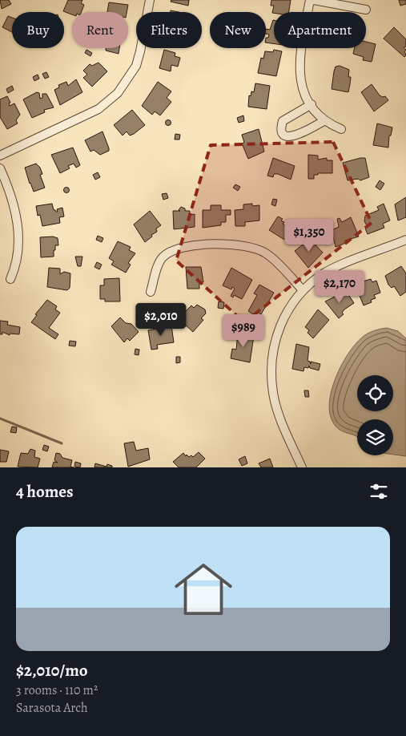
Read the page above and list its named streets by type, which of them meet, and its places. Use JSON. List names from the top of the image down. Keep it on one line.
{"page":{"chip":["Buy","Rent","Filters","New","Apartment"],"price":["$1,350","$2,170","$2,010","$989"],"heading":"4 homes","list":[{"name":"$2,010/mo","note":"3 rooms · 110 m² · Sarasota Arch"}]}}
